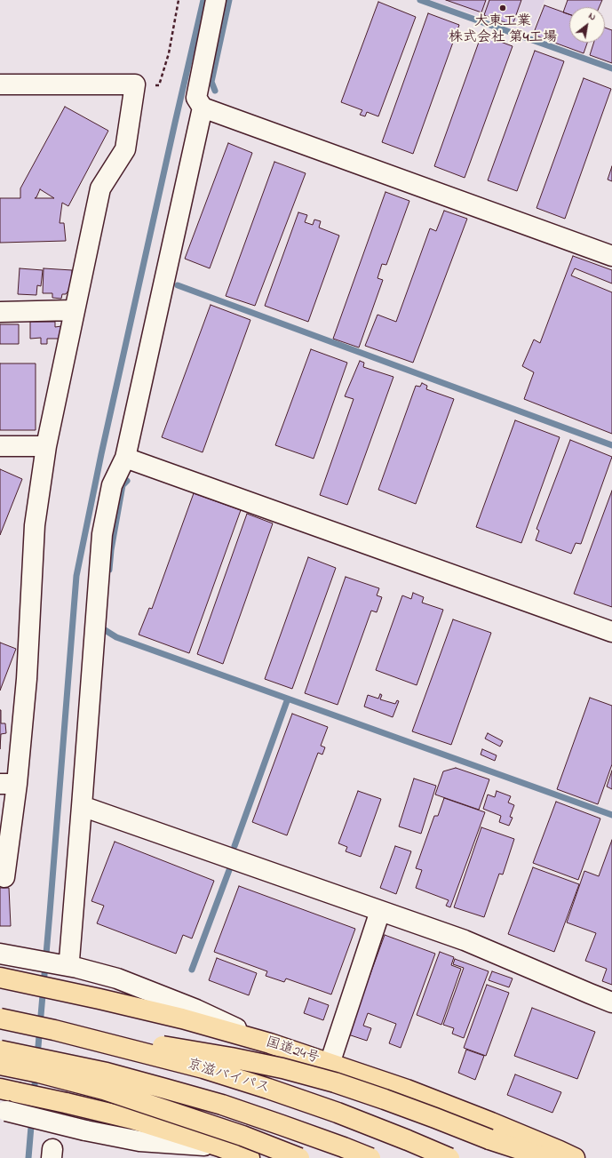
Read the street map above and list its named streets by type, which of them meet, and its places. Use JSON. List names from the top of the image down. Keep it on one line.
{"streets":{"highway":["国道24号","京滋バイパス"]},"places":["大東工業 株式会社 第4工場"],"north":"top right"}
